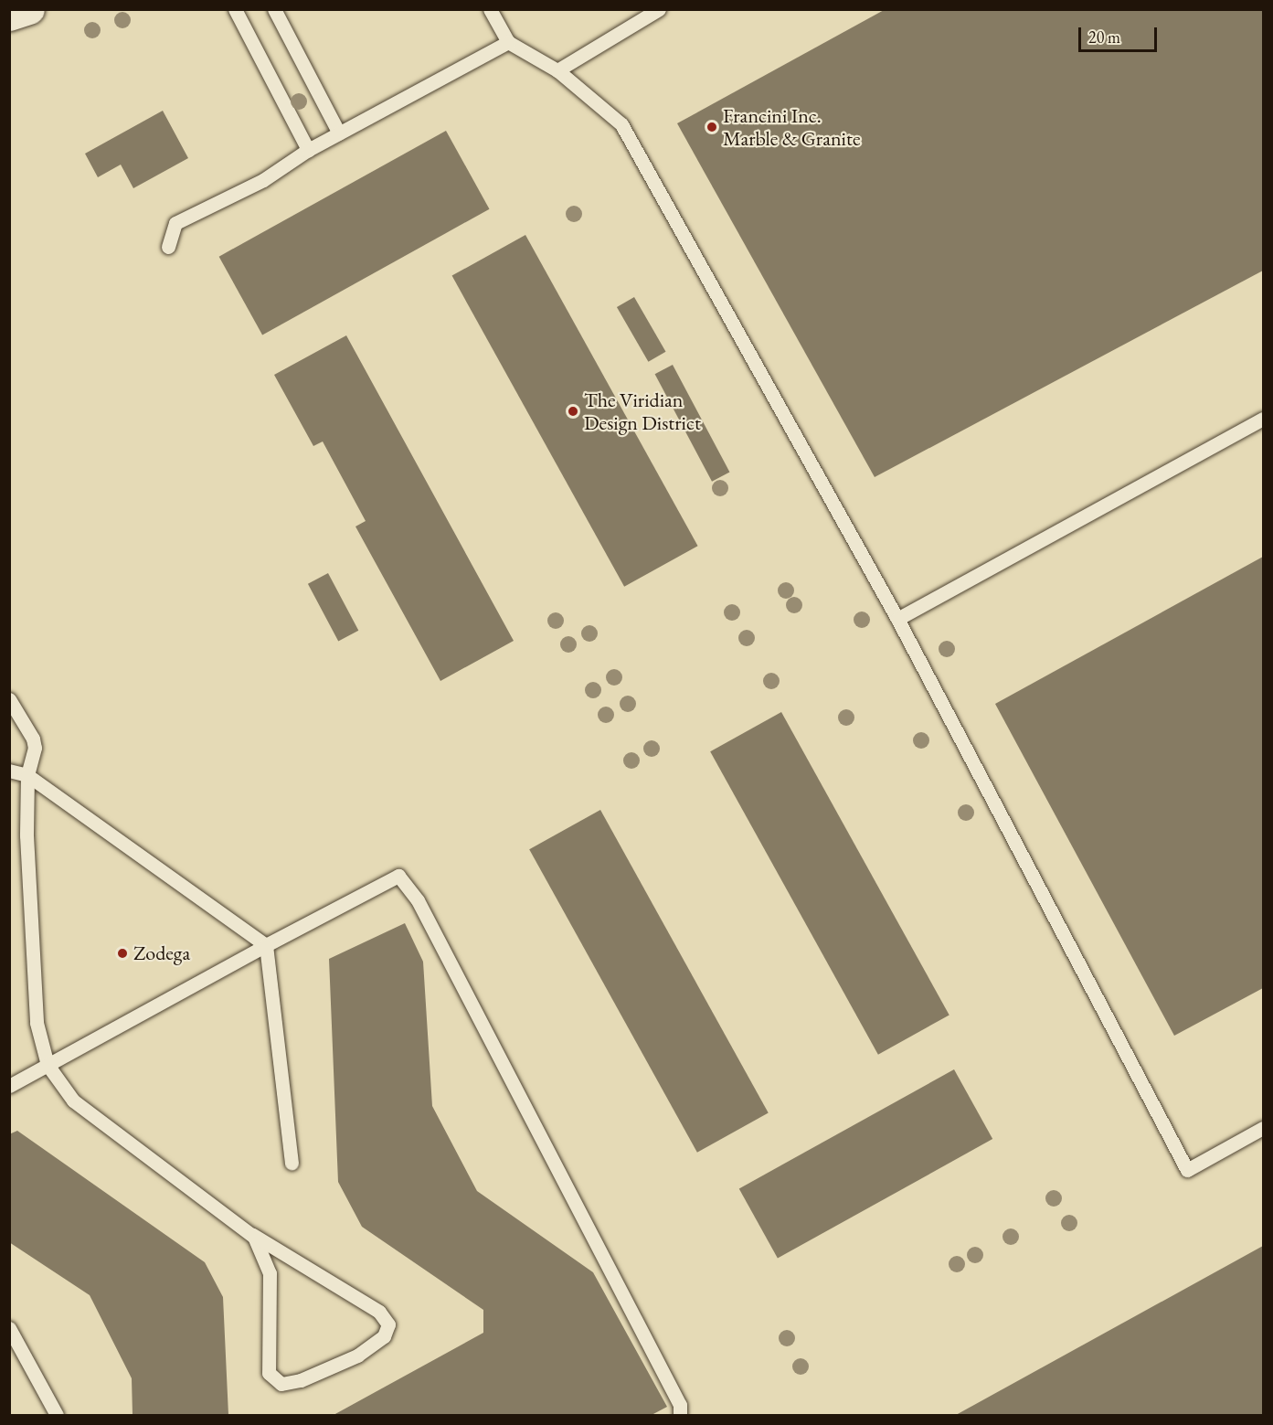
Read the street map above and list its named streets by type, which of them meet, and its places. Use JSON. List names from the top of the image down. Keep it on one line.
{"places":["Francini Inc. Marble & Granite","The Viridian Design District","Zodega"],"scale_bar":"20 m"}
